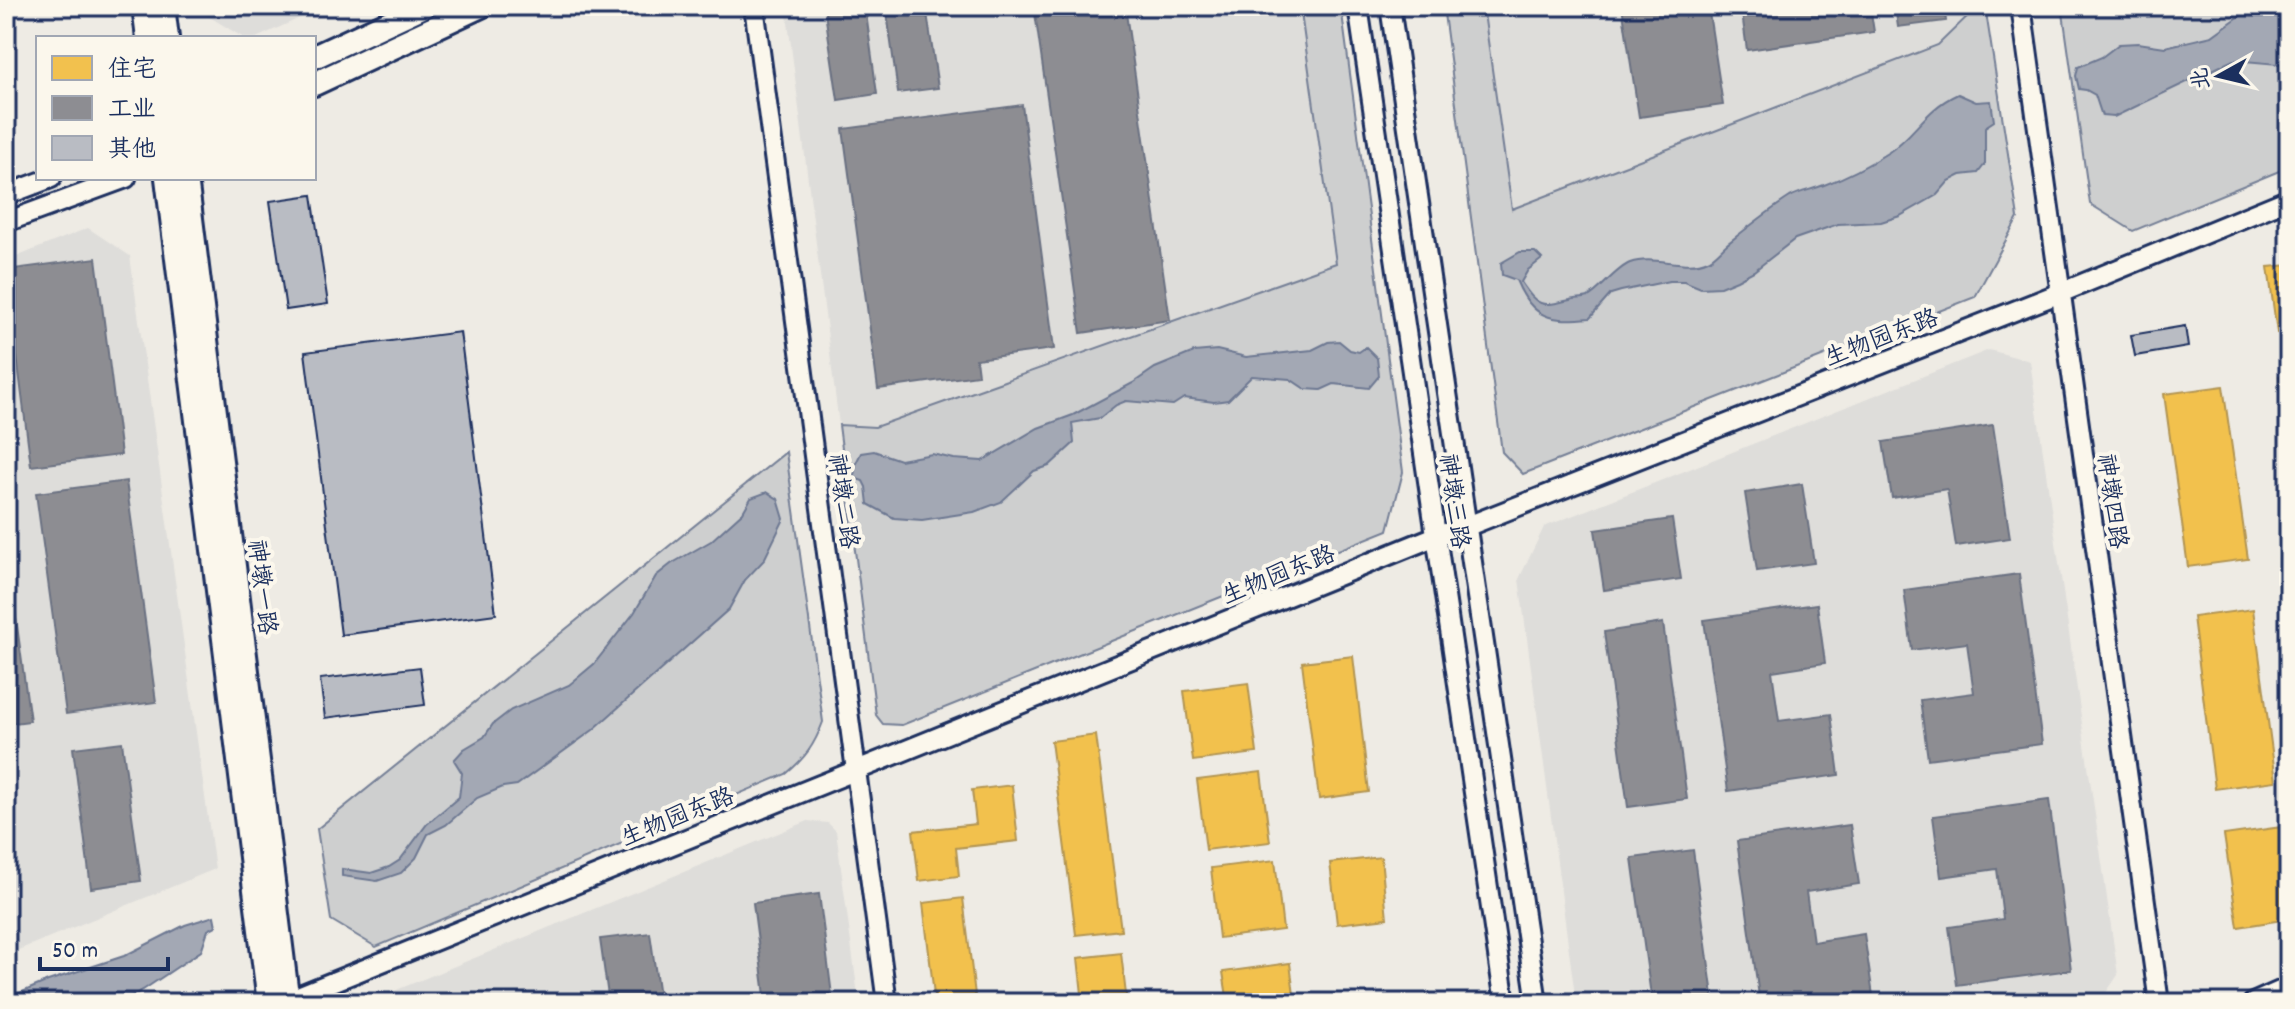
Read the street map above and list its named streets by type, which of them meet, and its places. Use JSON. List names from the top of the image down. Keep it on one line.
{"streets":{"main road":["神墩一路"],"street":["生物园东路","神墩二路","神墩三路","神墩四路"]},"crossings":[["生物园东路","神墩二路"],["生物园东路","神墩三路"],["生物园东路","神墩四路"],["生物园东路","神墩一路"]],"legend":["住宅","工业","其他"],"scale_bar":"50 m","north":"left"}
